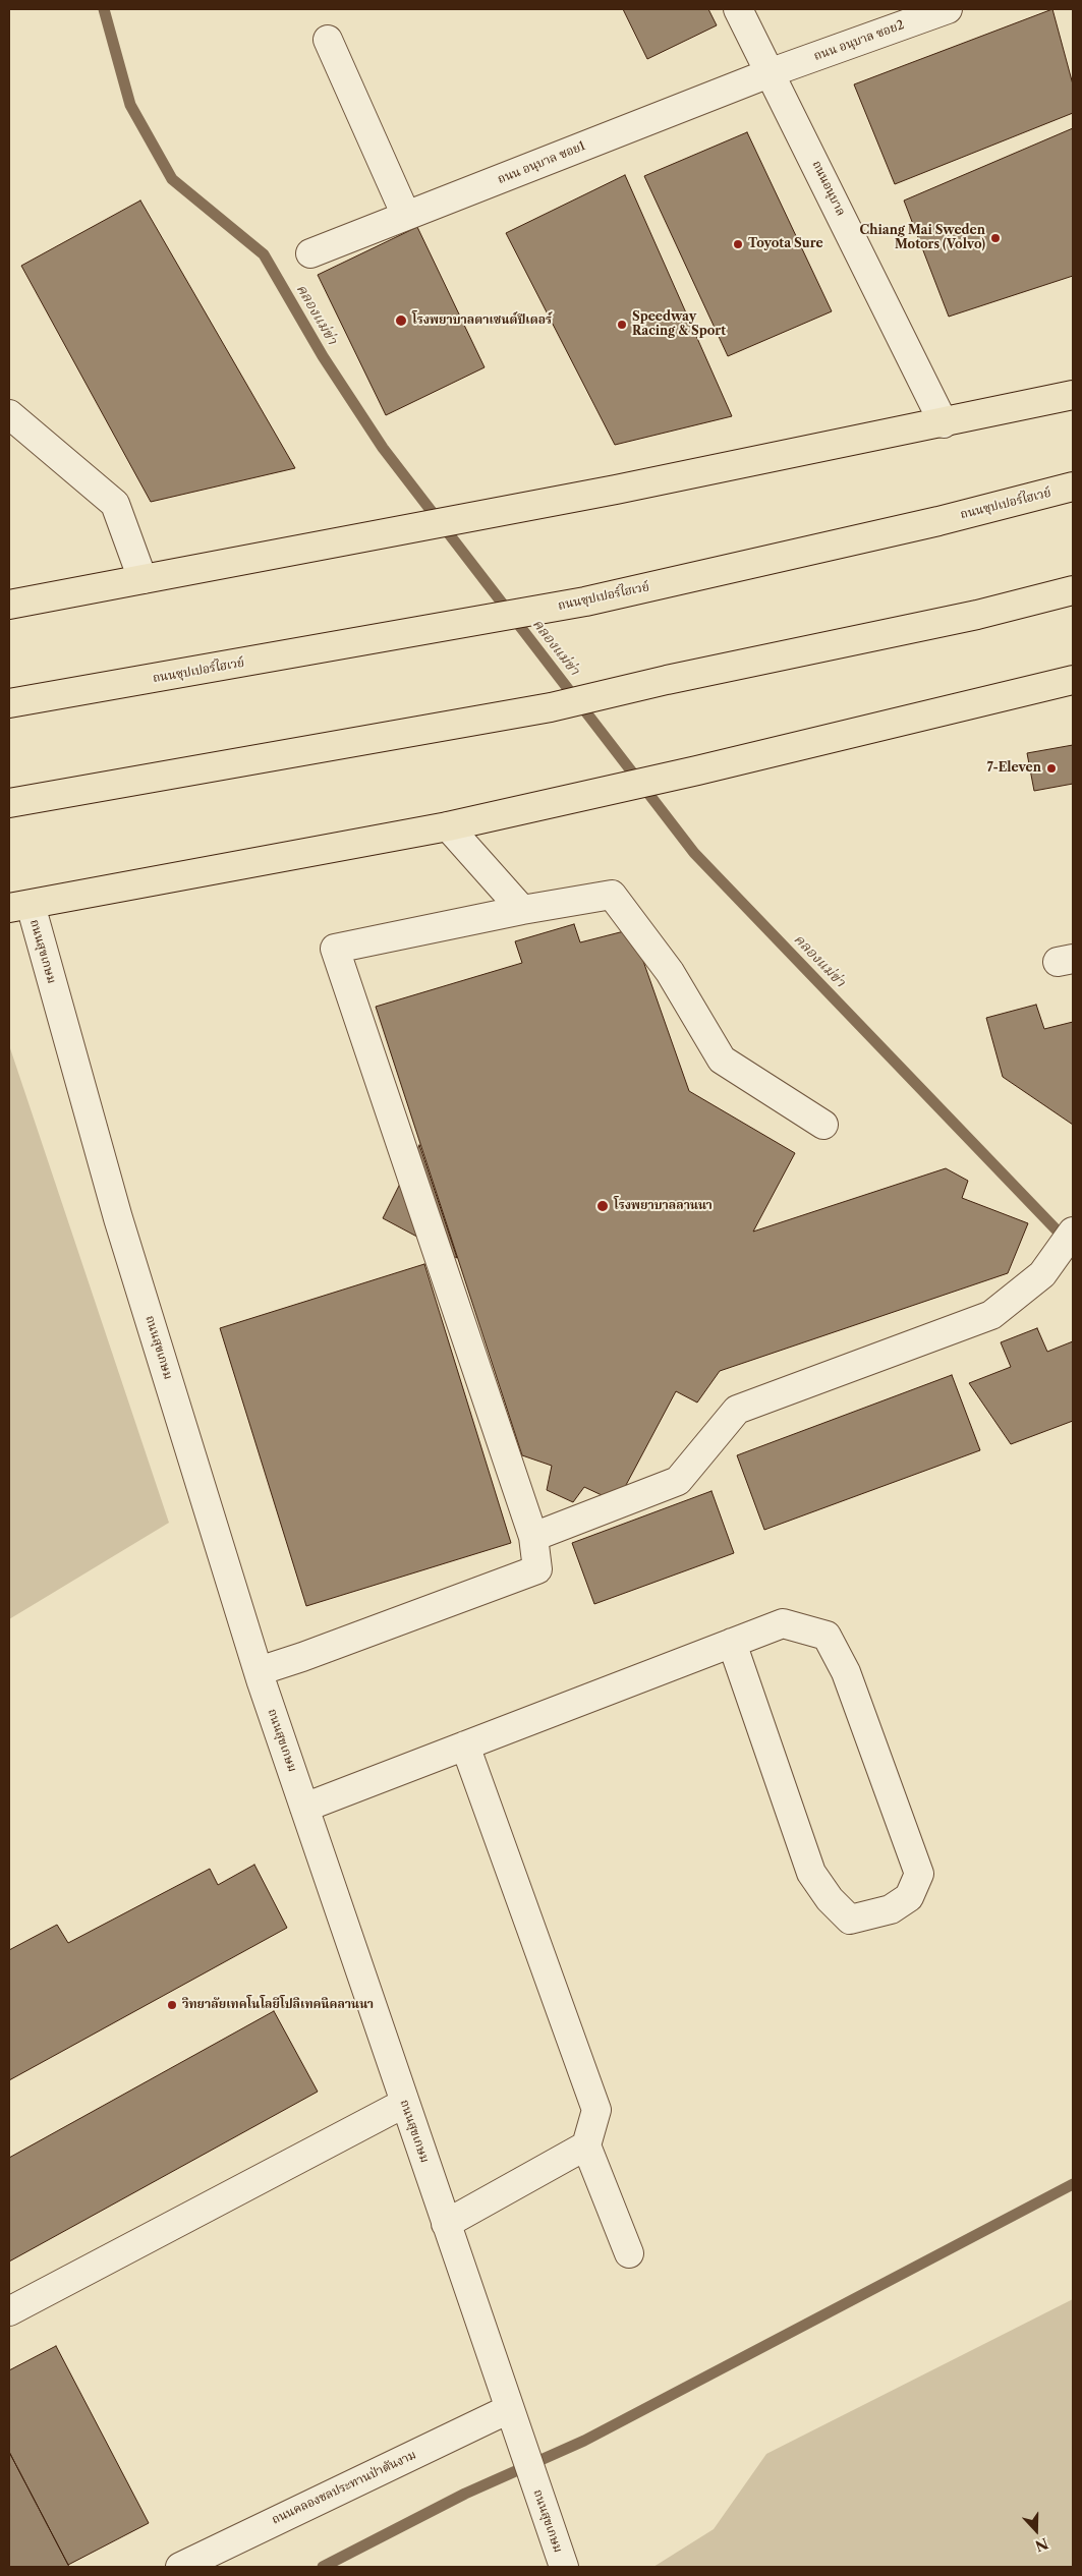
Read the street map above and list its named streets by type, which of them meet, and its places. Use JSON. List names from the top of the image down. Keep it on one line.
{"streets":{"main road":["ถนนซุปเปอร์ไฮเวย์"],"street":["ถนน อนุบาล ซอย2","ถนน อนุบาล ซอย1","ถนนอนุบาล","ถนนสุขเกษม","ถนนคลองชลประทานป่าตันงาม"]},"crossings":[["ถนน อนุบาล ซอย2","ถนน อนุบาล ซอย1"],["ถนน อนุบาล ซอย2","ถนนอนุบาล"],["ถนน อนุบาล ซอย1","ถนนอนุบาล"],["ถนนสุขเกษม","ถนนคลองชลประทานป่าตันงาม"]],"water":["คลองแม่ข่า"],"places":["Chiang Mai Sweden Motors (Volvo)","Toyota Sure","โรงพยาบาลตาเซนต์ปีเตอร์","Speedway Racing & Sport","7-Eleven","โรงพยาบาลลานนา","วิทยาลัยเทคโนโลยีโปลิเทคนิคลานนา"],"north":"bottom"}
